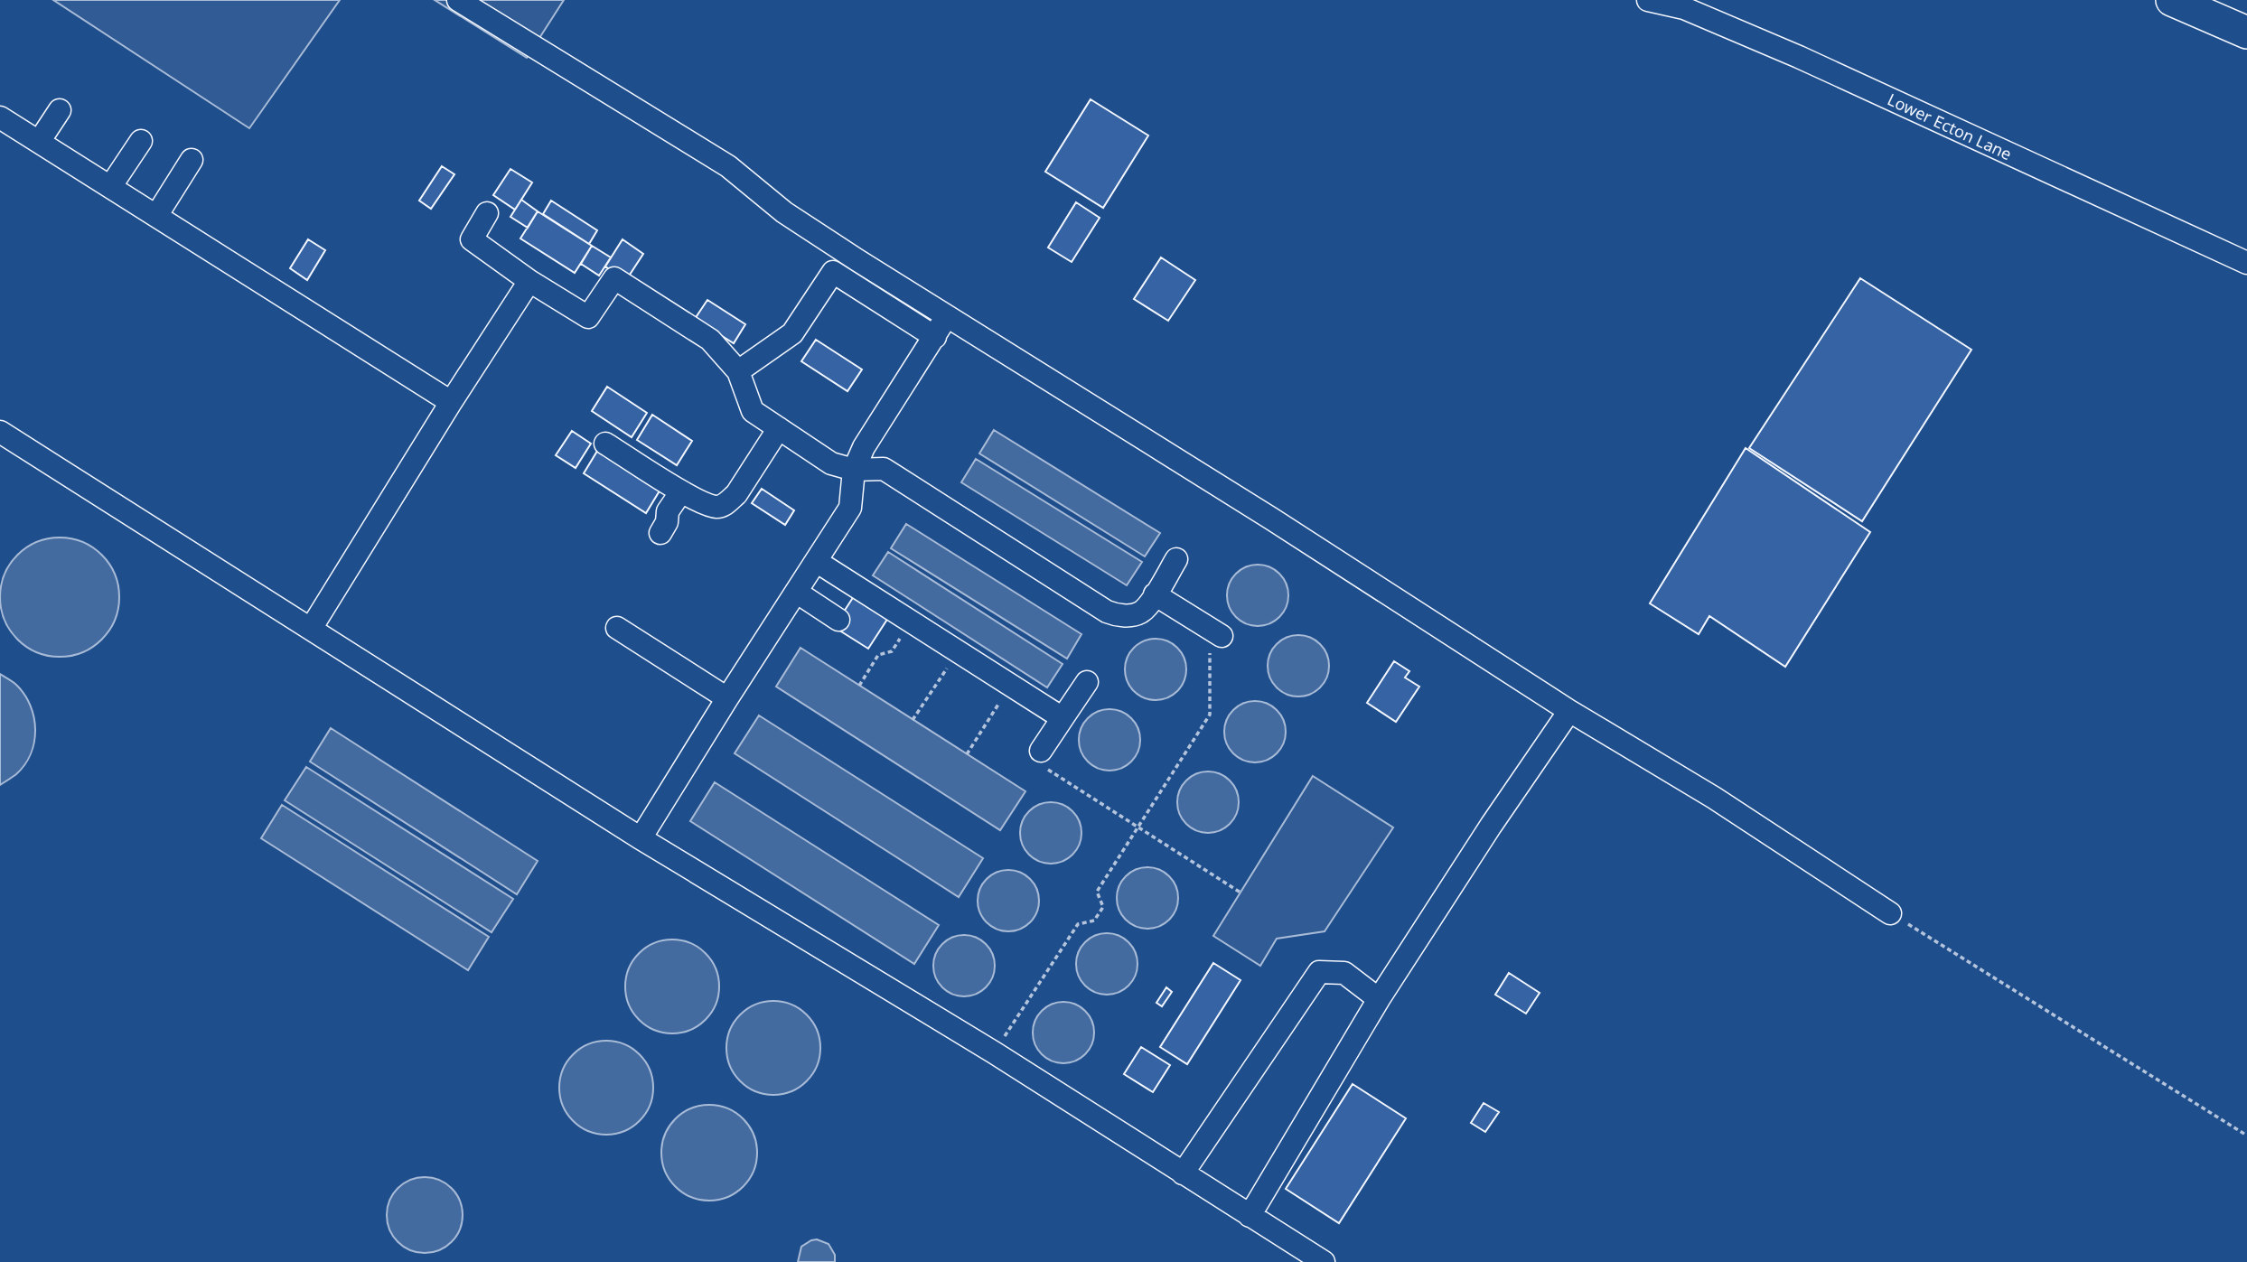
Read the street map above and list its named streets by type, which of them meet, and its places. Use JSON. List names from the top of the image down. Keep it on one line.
{"streets":{"street":["Lower Ecton Lane"]}}
